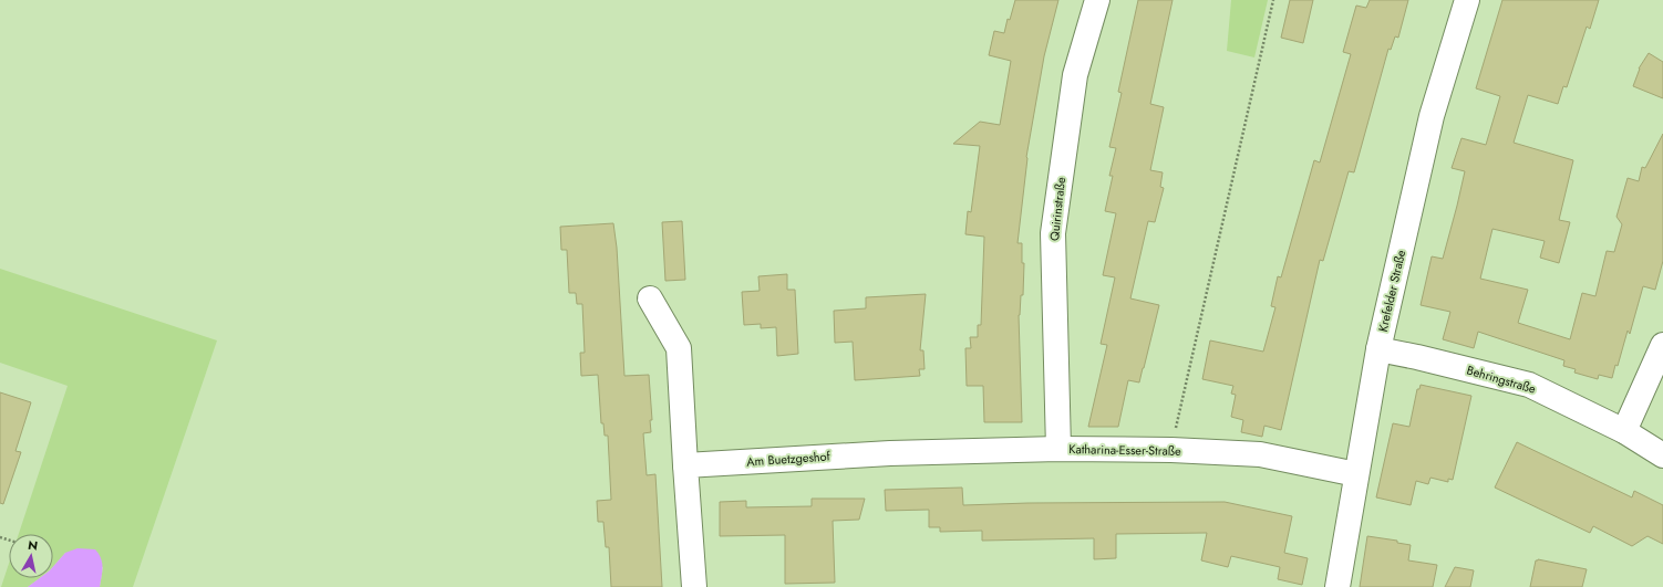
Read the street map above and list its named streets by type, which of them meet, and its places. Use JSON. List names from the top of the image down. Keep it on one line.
{"streets":{"street":["Quirinstraße","Krefelder Straße","Behringstraße","Katharina-Esser-Straße","Am Buetzgeshof"]},"crossings":[["Quirinstraße","Katharina-Esser-Straße"],["Krefelder Straße","Behringstraße"],["Krefelder Straße","Katharina-Esser-Straße"],["Katharina-Esser-Straße","Am Buetzgeshof"]],"north":"top"}
